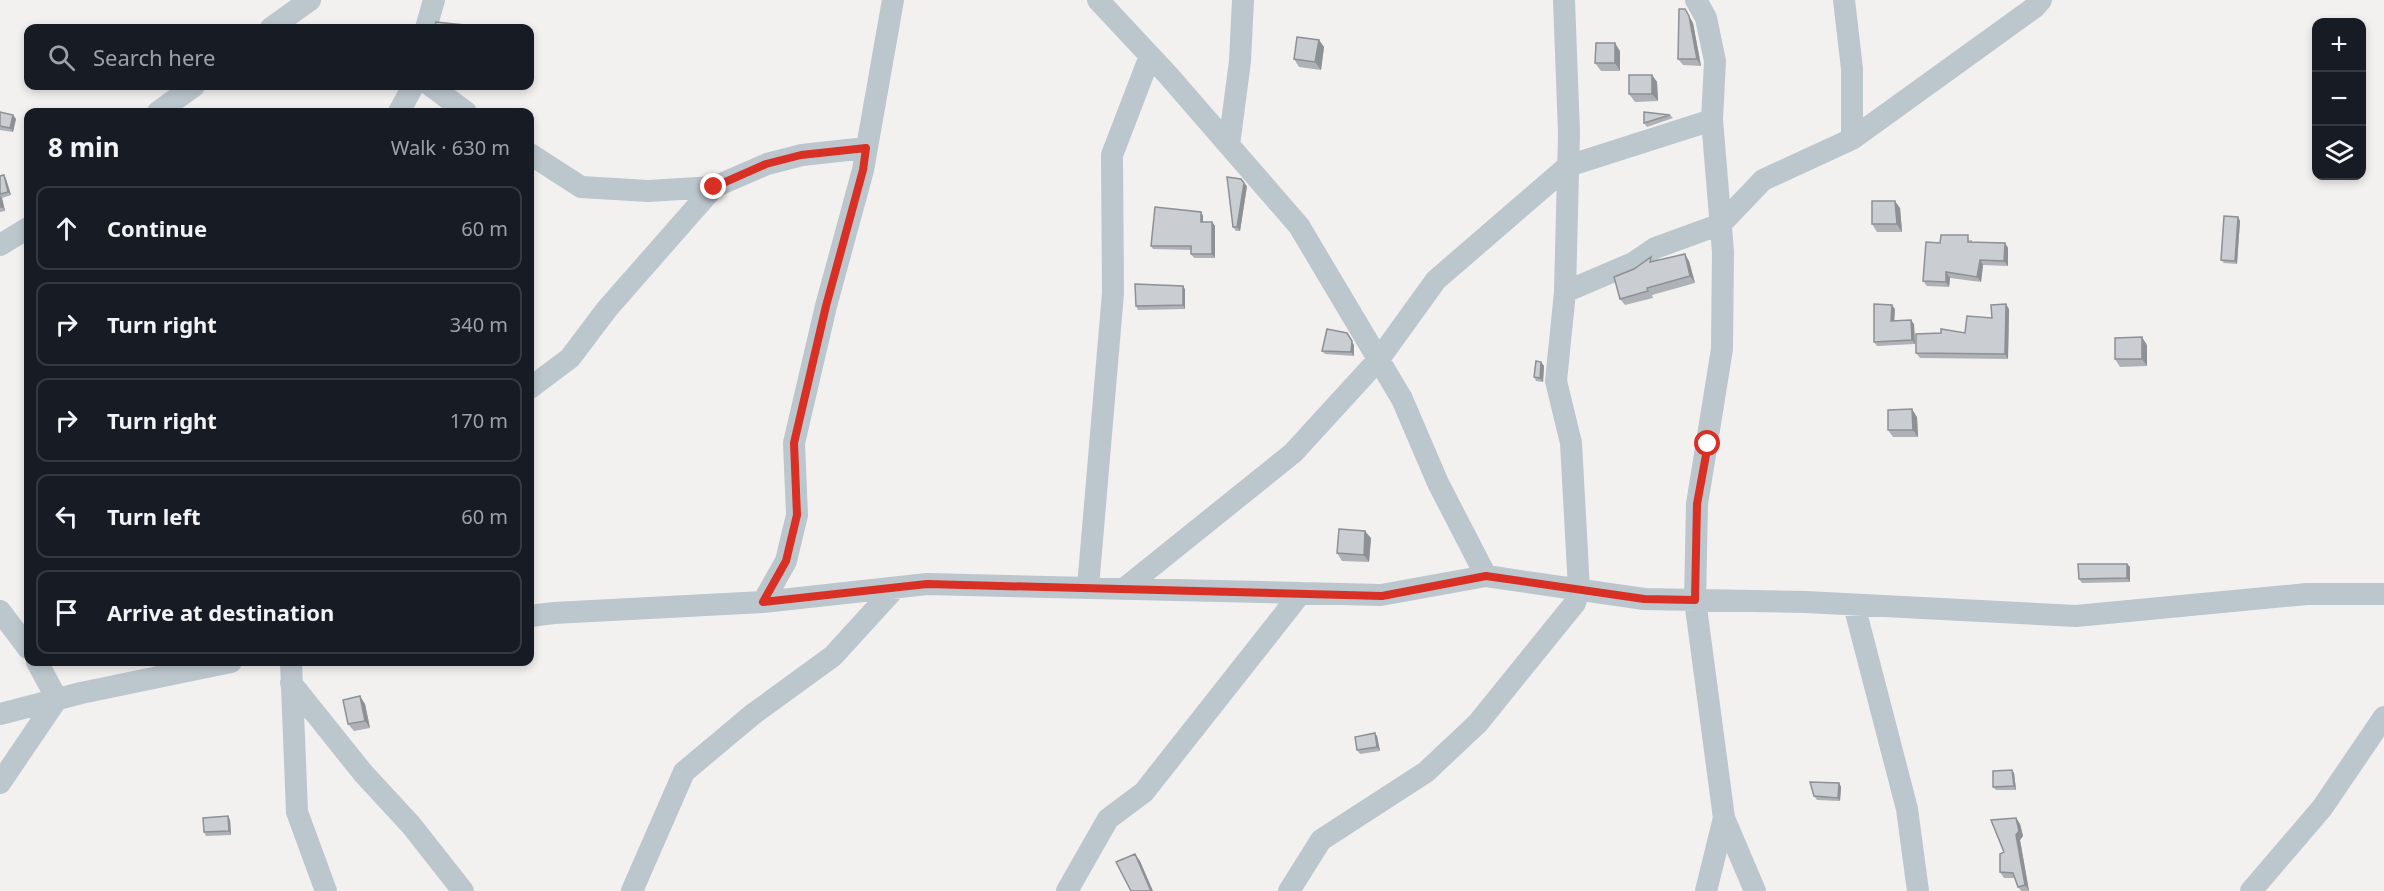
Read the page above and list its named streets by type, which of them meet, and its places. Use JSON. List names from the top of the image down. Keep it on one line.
{"page":{"map_buttons":["+","−"],"search":"Search here","heading":["8 min","Walk · 630 m"],"list":[["Continue","60 m"],["Turn right","340 m"],["Turn right","170 m"],["Turn left","60 m"],"Arrive at destination"]}}
